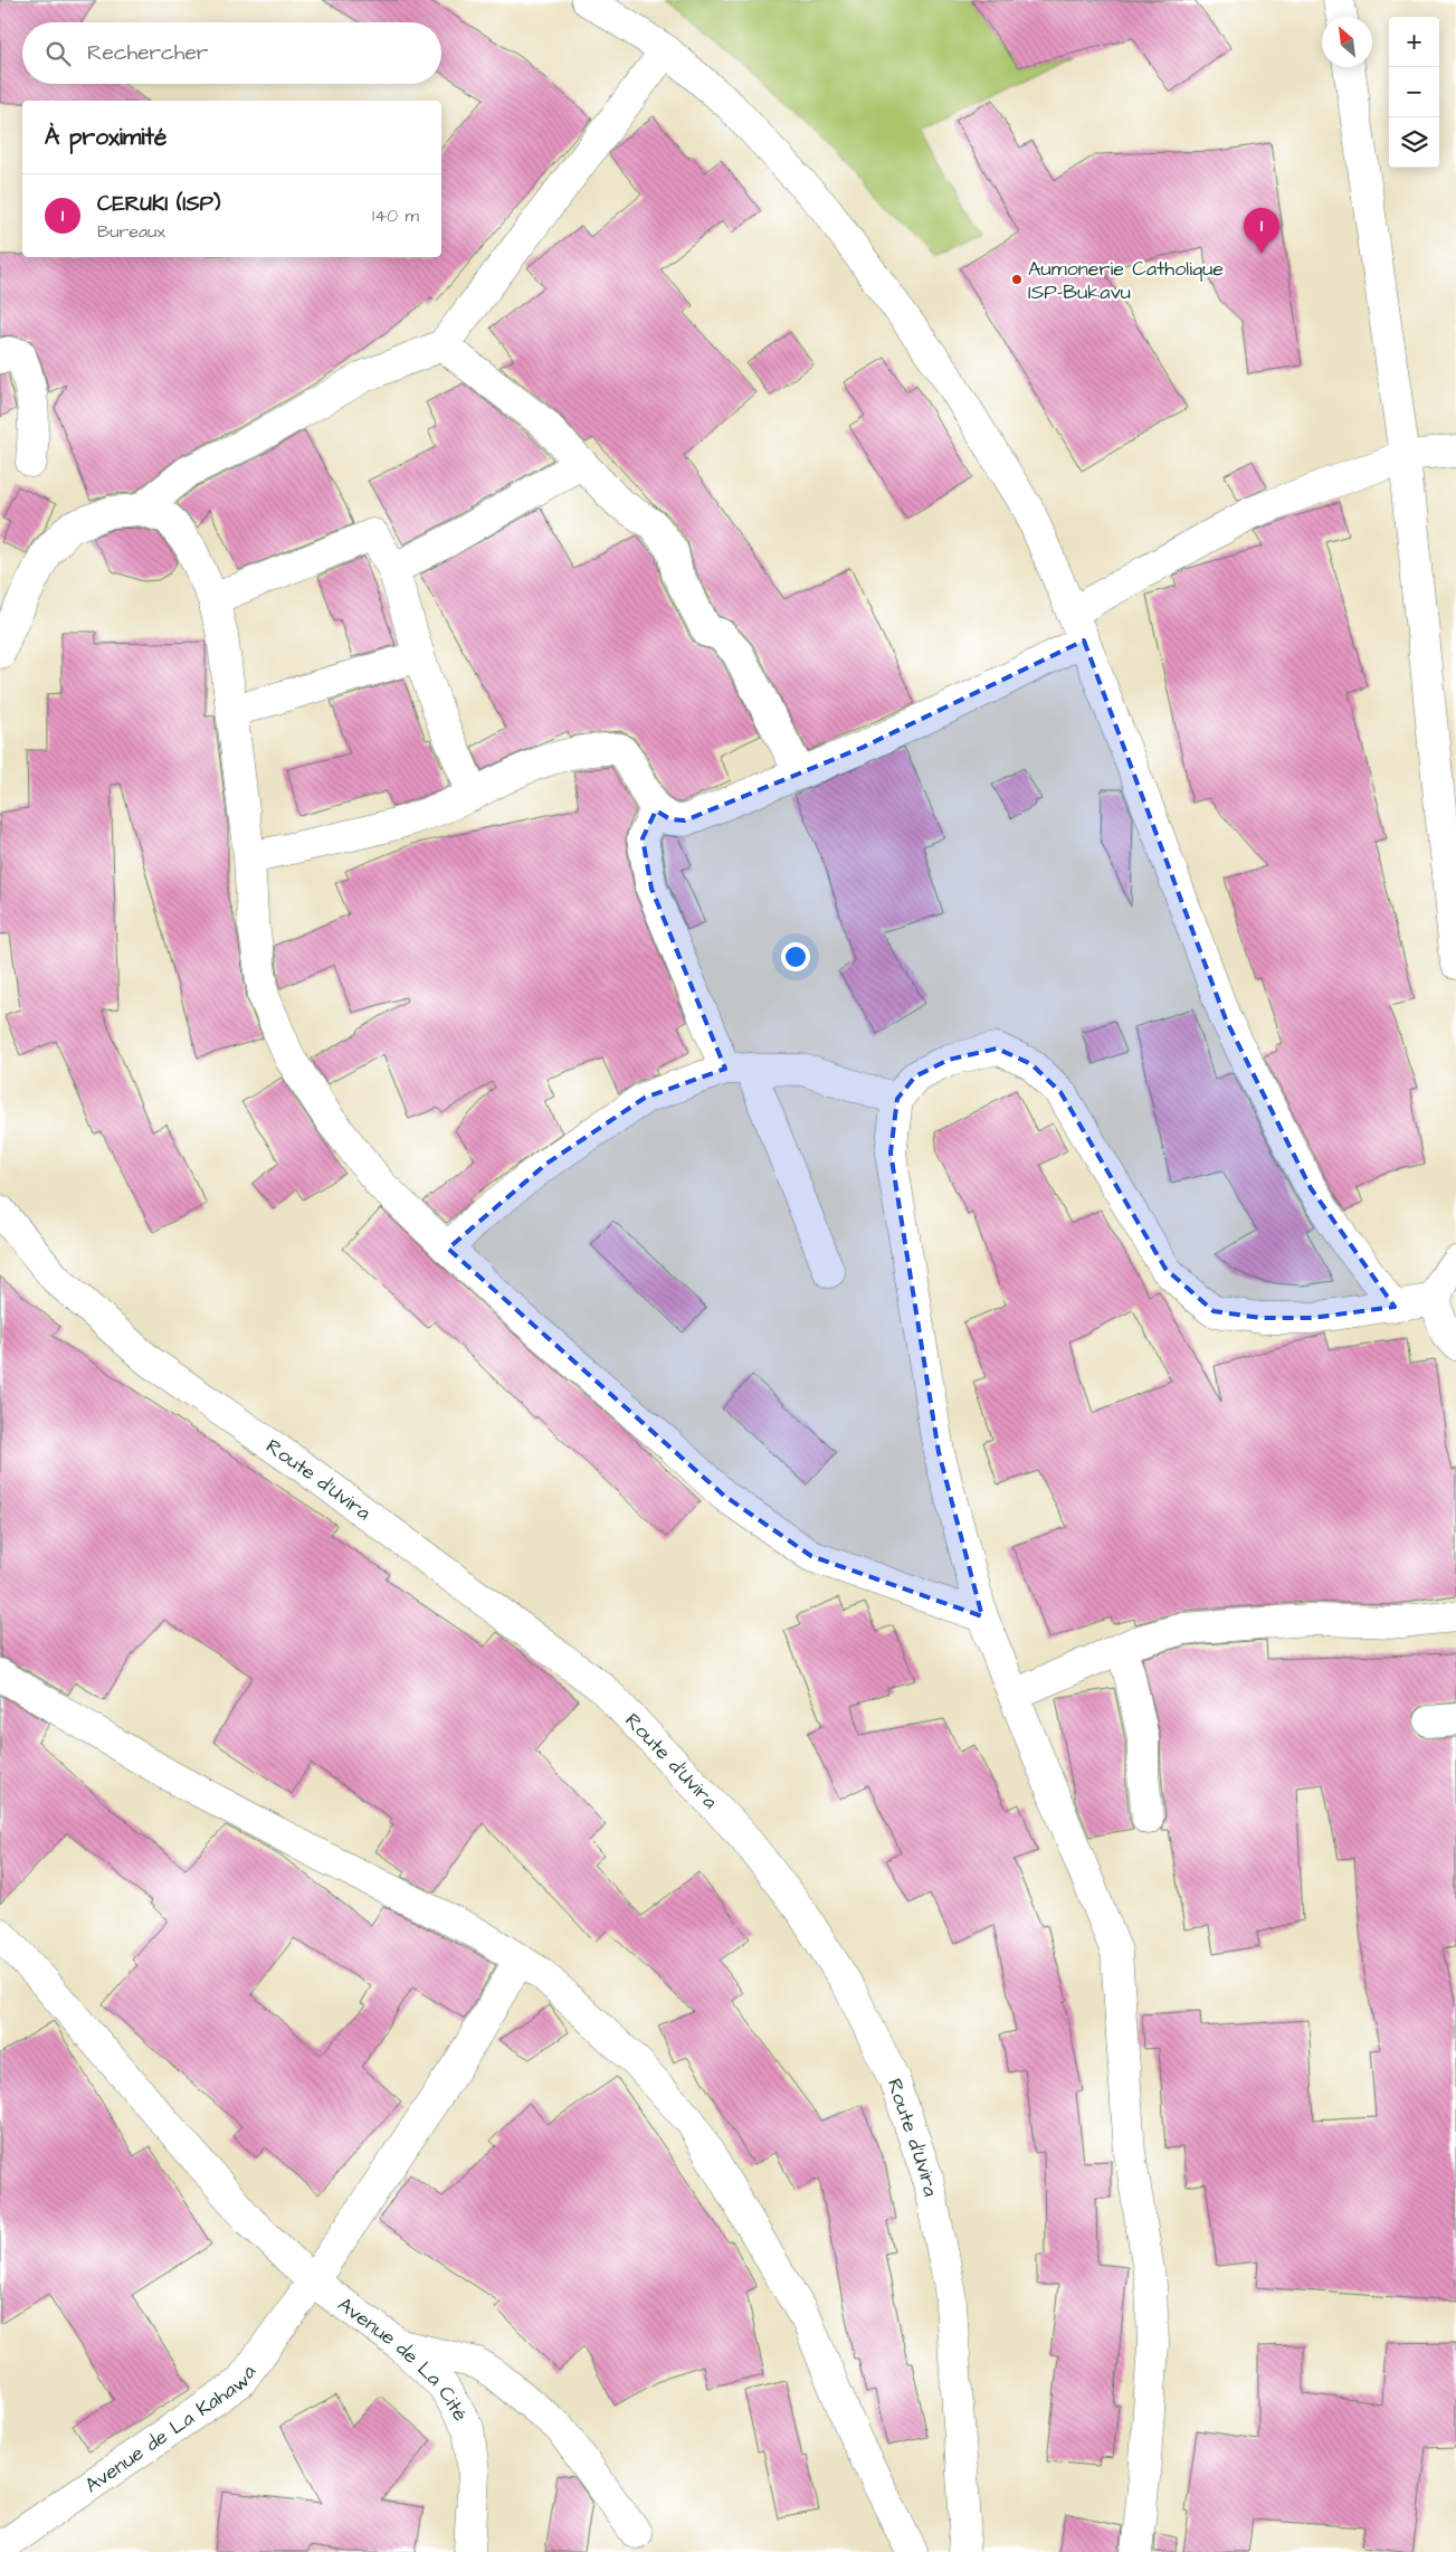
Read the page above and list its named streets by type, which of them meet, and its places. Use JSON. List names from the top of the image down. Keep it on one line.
{"streets":{"street":["Route d'Uvira","Avenue de La Cité","Avenue de La Kahawa"]},"crossings":[["Avenue de La Cité","Avenue de La Kahawa"]],"places":["Aumonerie Catholique ISP-Bukavu"],"north":"top left","page":{"map_buttons":["+","−"],"search":"Rechercher","heading":"À proximité","list":[{"mark":"1","name":"CERUKI (ISP)","note":"Bureaux","value":"140 m"}],"pins":"1"}}
